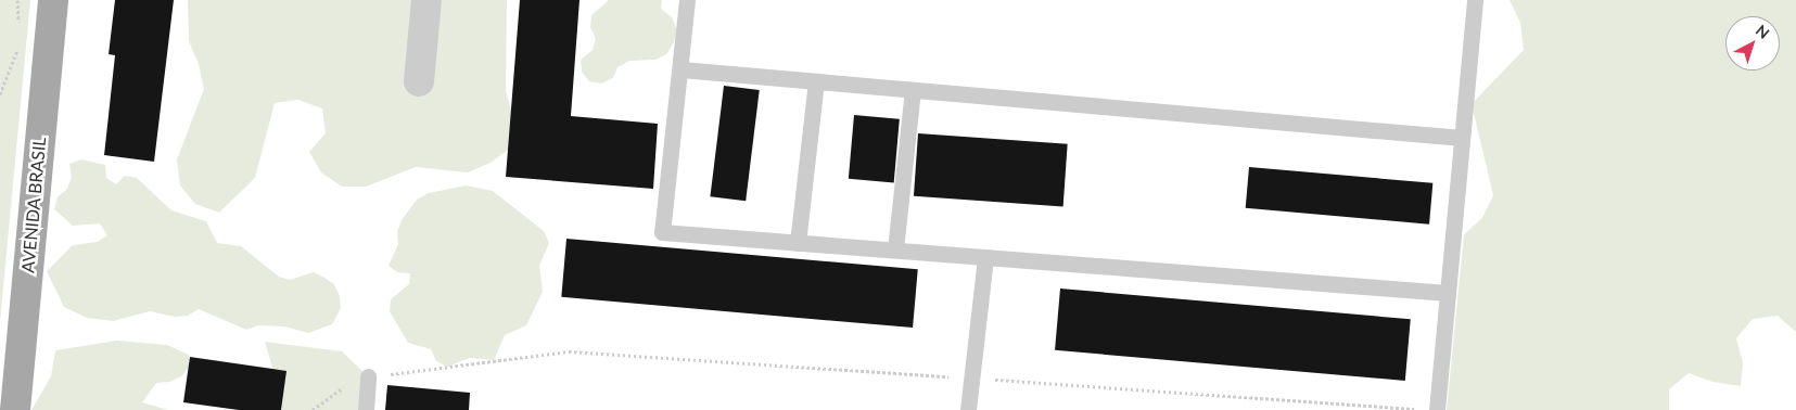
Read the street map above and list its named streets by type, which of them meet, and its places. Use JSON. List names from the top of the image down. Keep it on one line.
{"streets":{"main road":["AVENIDA BRASIL"]},"north":"top right"}
